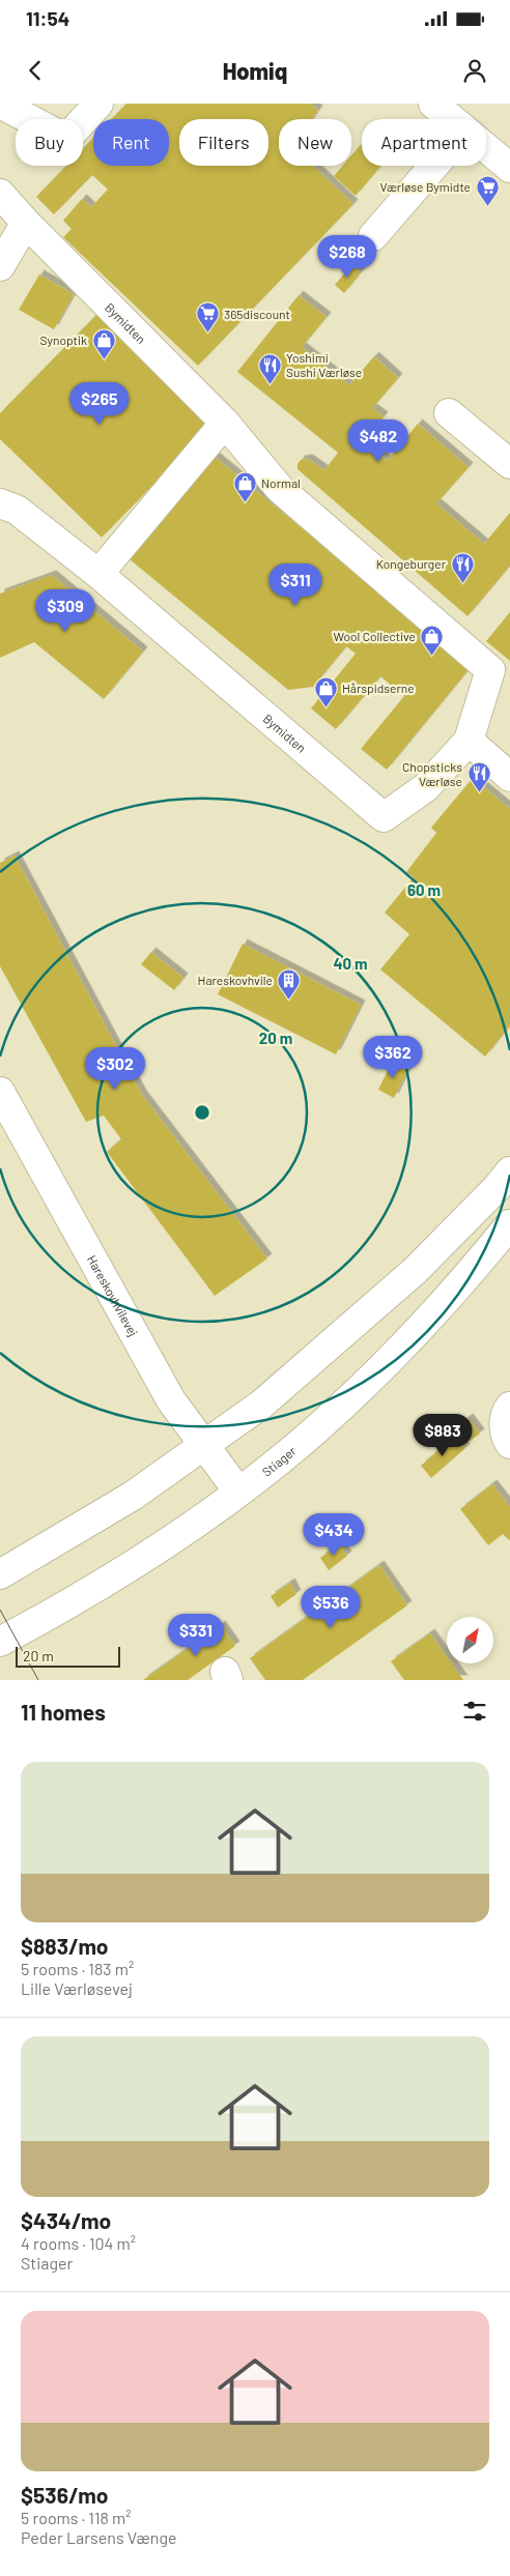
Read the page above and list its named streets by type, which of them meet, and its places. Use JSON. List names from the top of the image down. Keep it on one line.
{"streets":{"street":["Bymidten","Hareskovhvilevej","Stiager"]},"crossings":[["Hareskovhvilevej","Stiager"]],"places":{"supermarket":["Værløse Bymidte","365discount"],"shop":["Synoptik","Normal","Wool Collective","Hårspidserne"],"restaurant":["Yoshimi Sushi Værløse","Kongeburger","Chopsticks Værløse"],"building":["Hareskovhvile"]},"scale_bar":"20 m","north":"top right","page":{"status":"11:54","header":"Homiq","chip":["Buy","Rent","Filters","New","Apartment"],"price":["$268","$265","$482","$311","$309","$362","$302","$883","$434","$536","$331"],"scale":"20 m","heading":"11 homes","list":[{"name":"$883/mo","note":"5 rooms · 183 m² · Lille Værløsevej"},{"name":"$434/mo","note":"4 rooms · 104 m² · Stiager"},{"name":"$536/mo","note":"5 rooms · 118 m² · Peder Larsens Vænge"}]},"rings":["60 m","40 m","20 m"]}
